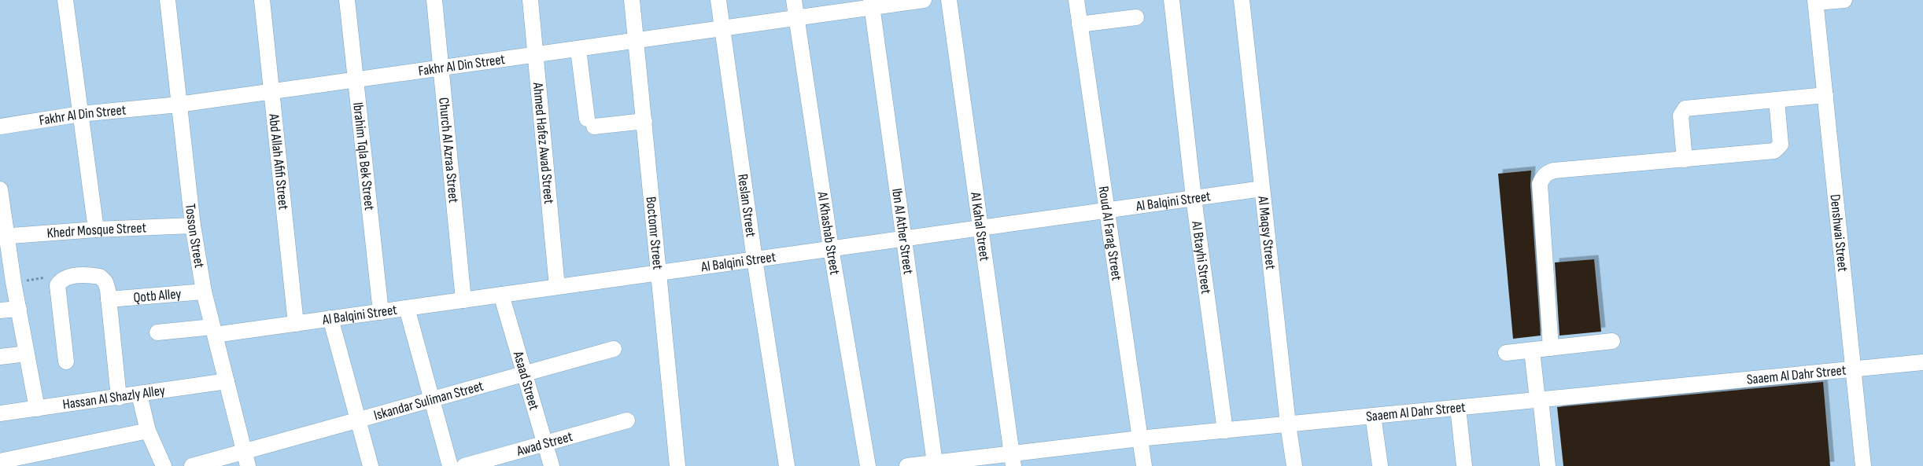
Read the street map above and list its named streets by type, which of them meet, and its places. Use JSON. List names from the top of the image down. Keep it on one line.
{"streets":{"street":["Fakhr Al Din Street","Ahmed Hafez Awad Street","Church Al Azraa Street","Ibrahim Tqla Bek Street","Abd Allah Afifi Street","Al Balqini Street","Reslan Street","Al Kahal Street","Khedr Mosque Street","Ibn Al Ather Street","Boctomr Street","Denshwai Street","Al Khashab Street","Roud Al Farag Street","Al Maqsy Street","Tosson Street","Al Btayhi Street","Qotb Alley","Saaem Al Dahr Street","Asaad Street","Hassan Al Shazly Alley","Iskandar Suliman Street","Awad Street"]},"crossings":[["Fakhr Al Din Street","Ahmed Hafez Awad Street"],["Fakhr Al Din Street","Church Al Azraa Street"],["Fakhr Al Din Street","Ibrahim Tqla Bek Street"],["Fakhr Al Din Street","Abd Allah Afifi Street"],["Fakhr Al Din Street","Reslan Street"],["Fakhr Al Din Street","Ibn Al Ather Street"],["Fakhr Al Din Street","Boctomr Street"],["Fakhr Al Din Street","Al Khashab Street"],["Fakhr Al Din Street","Tosson Street"],["Ahmed Hafez Awad Street","Al Balqini Street"],["Church Al Azraa Street","Al Balqini Street"],["Ibrahim Tqla Bek Street","Al Balqini Street"],["Abd Allah Afifi Street","Al Balqini Street"],["Al Balqini Street","Reslan Street"],["Al Balqini Street","Al Kahal Street"],["Al Balqini Street","Ibn Al Ather Street"],["Al Balqini Street","Boctomr Street"],["Al Balqini Street","Al Khashab Street"],["Al Balqini Street","Roud Al Farag Street"],["Al Balqini Street","Al Maqsy Street"],["Al Balqini Street","Tosson Street"],["Al Balqini Street","Al Btayhi Street"],["Al Balqini Street","Asaad Street"],["Al Kahal Street","Saaem Al Dahr Street"],["Khedr Mosque Street","Tosson Street"],["Ibn Al Ather Street","Saaem Al Dahr Street"],["Denshwai Street","Saaem Al Dahr Street"],["Roud Al Farag Street","Saaem Al Dahr Street"],["Al Maqsy Street","Saaem Al Dahr Street"],["Tosson Street","Qotb Alley"],["Tosson Street","Hassan Al Shazly Alley"],["Tosson Street","Iskandar Suliman Street"],["Al Btayhi Street","Saaem Al Dahr Street"],["Asaad Street","Iskandar Suliman Street"],["Asaad Street","Awad Street"]]}
